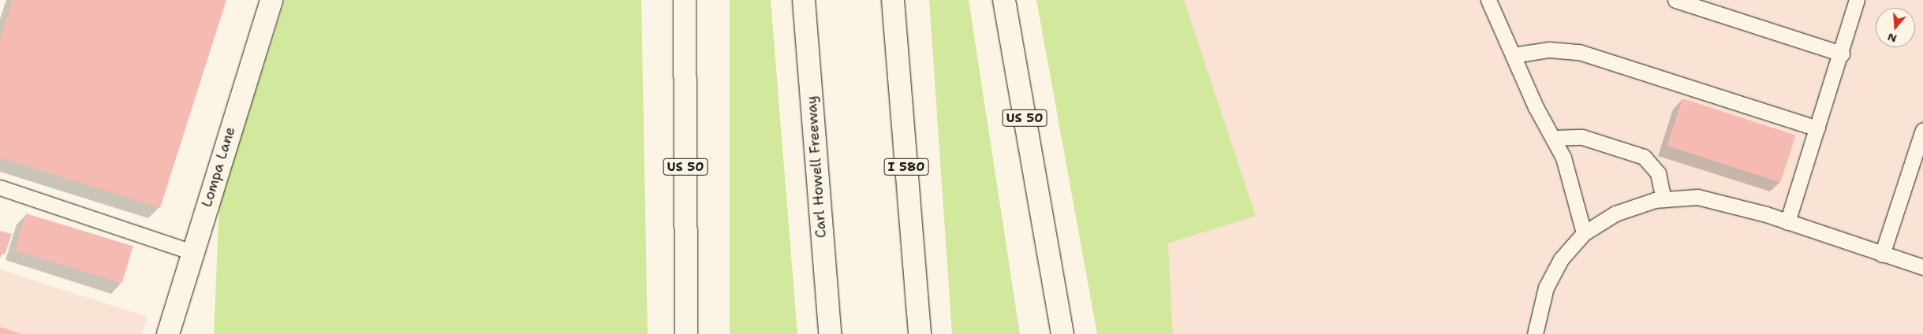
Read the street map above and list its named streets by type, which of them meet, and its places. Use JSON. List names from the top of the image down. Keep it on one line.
{"streets":{"main road":["US 50","Lompa Lane","Carl Howell Freeway","I 580"]},"north":"bottom"}
